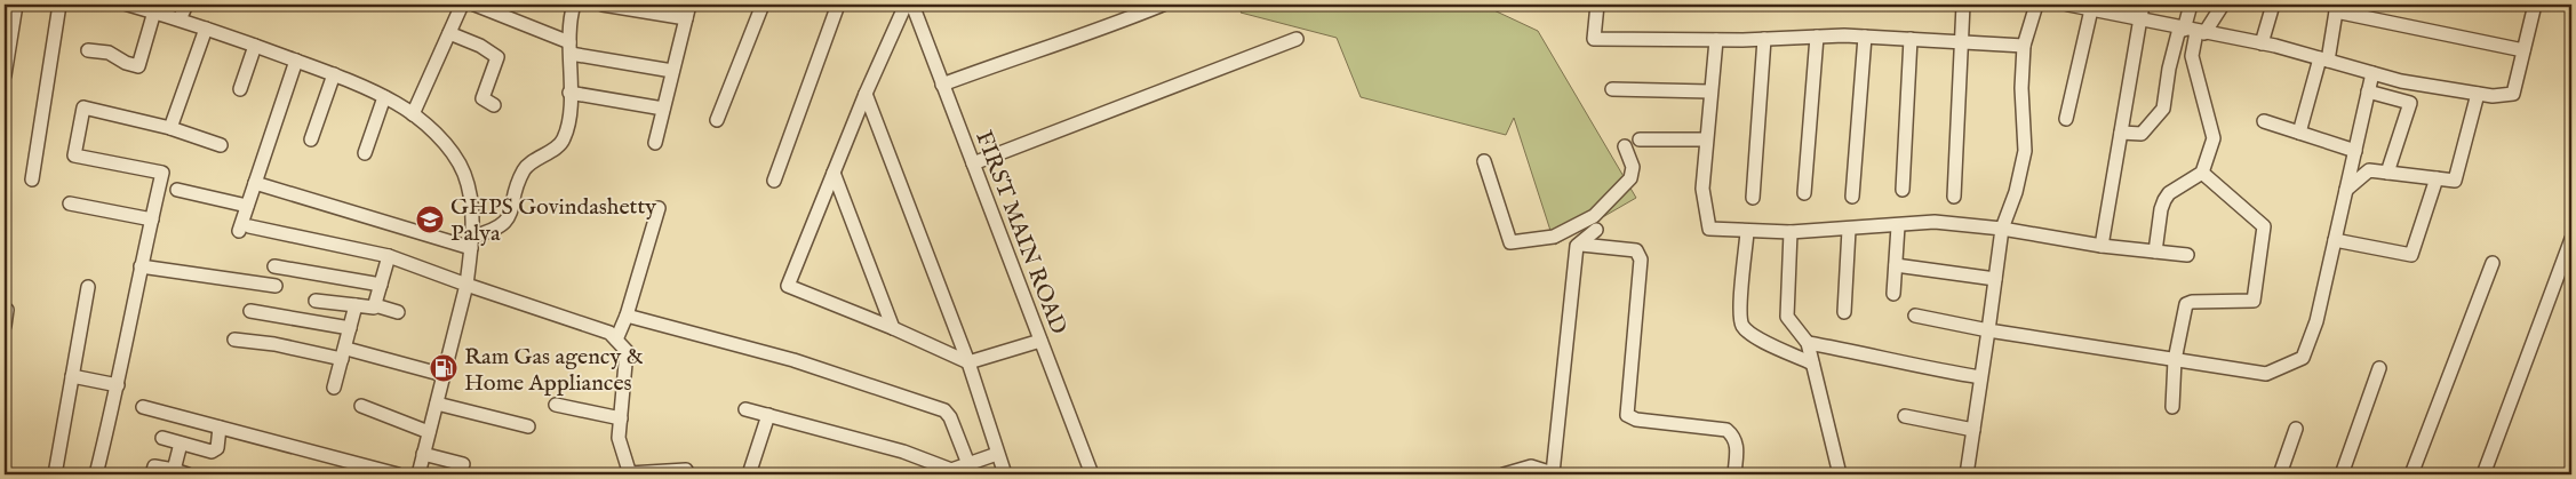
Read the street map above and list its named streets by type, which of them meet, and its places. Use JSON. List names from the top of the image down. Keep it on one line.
{"streets":{"street":["FIRST MAIN ROAD"]},"places":{"school or university":["GHPS Govindashetty Palya"],"fuel station":["Ram Gas agency & Home Appliances"]}}
